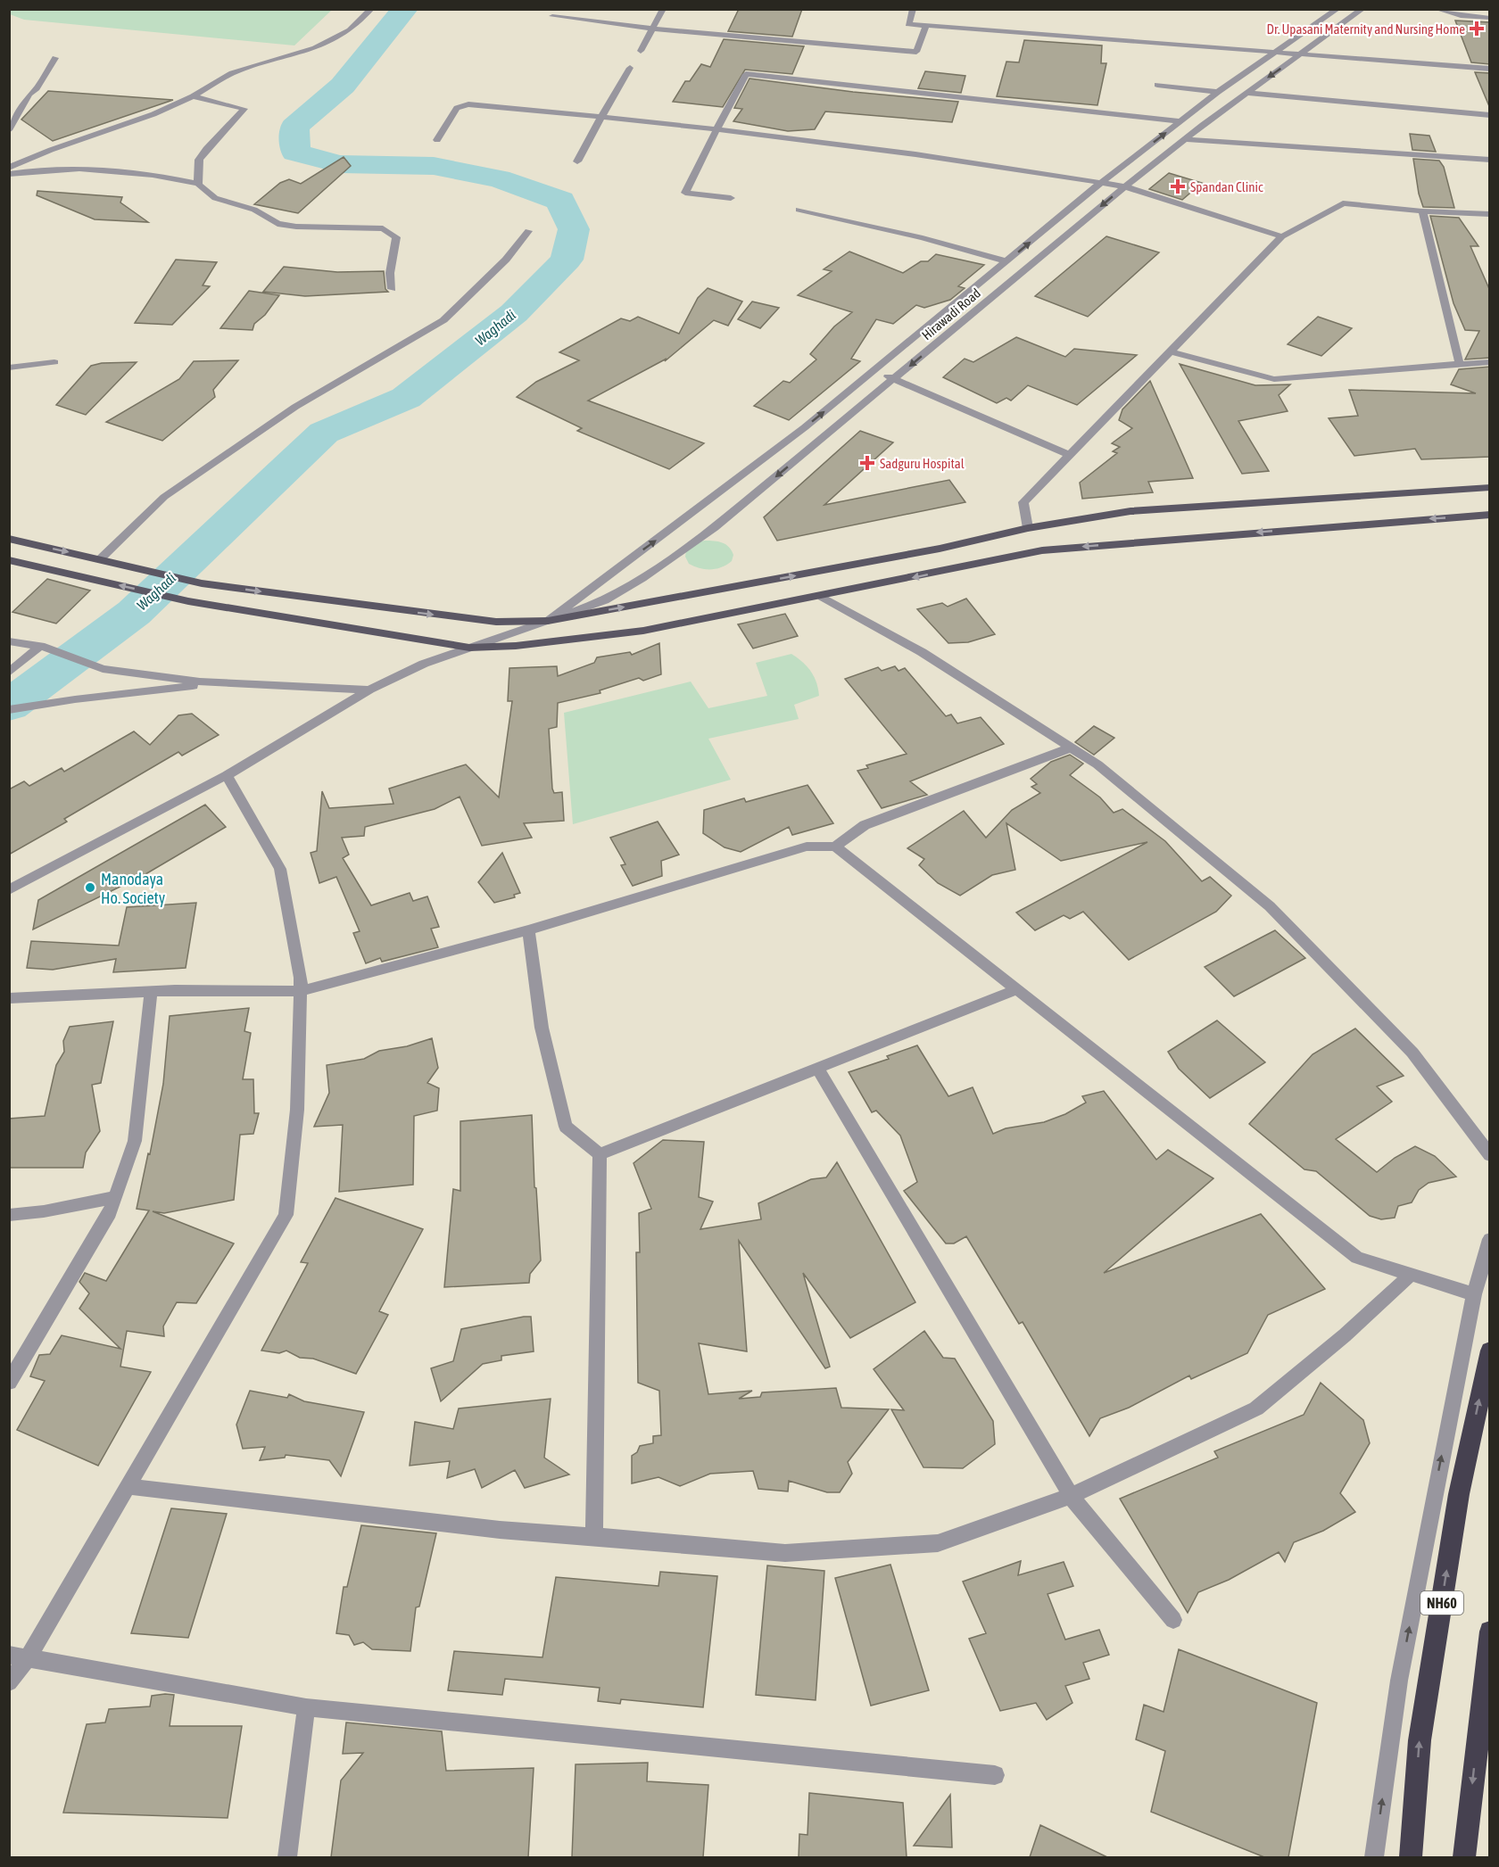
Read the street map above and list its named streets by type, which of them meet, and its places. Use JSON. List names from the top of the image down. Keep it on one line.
{"streets":{"highway":["NH60"],"street":["Hirawadi Road"]},"water":["Waghadi"],"places":{"health":["Dr. Upasani Maternity and Nursing Home","Spandan Clinic","Sadguru Hospital"],"other":["Manodaya Ho. Society"]}}
